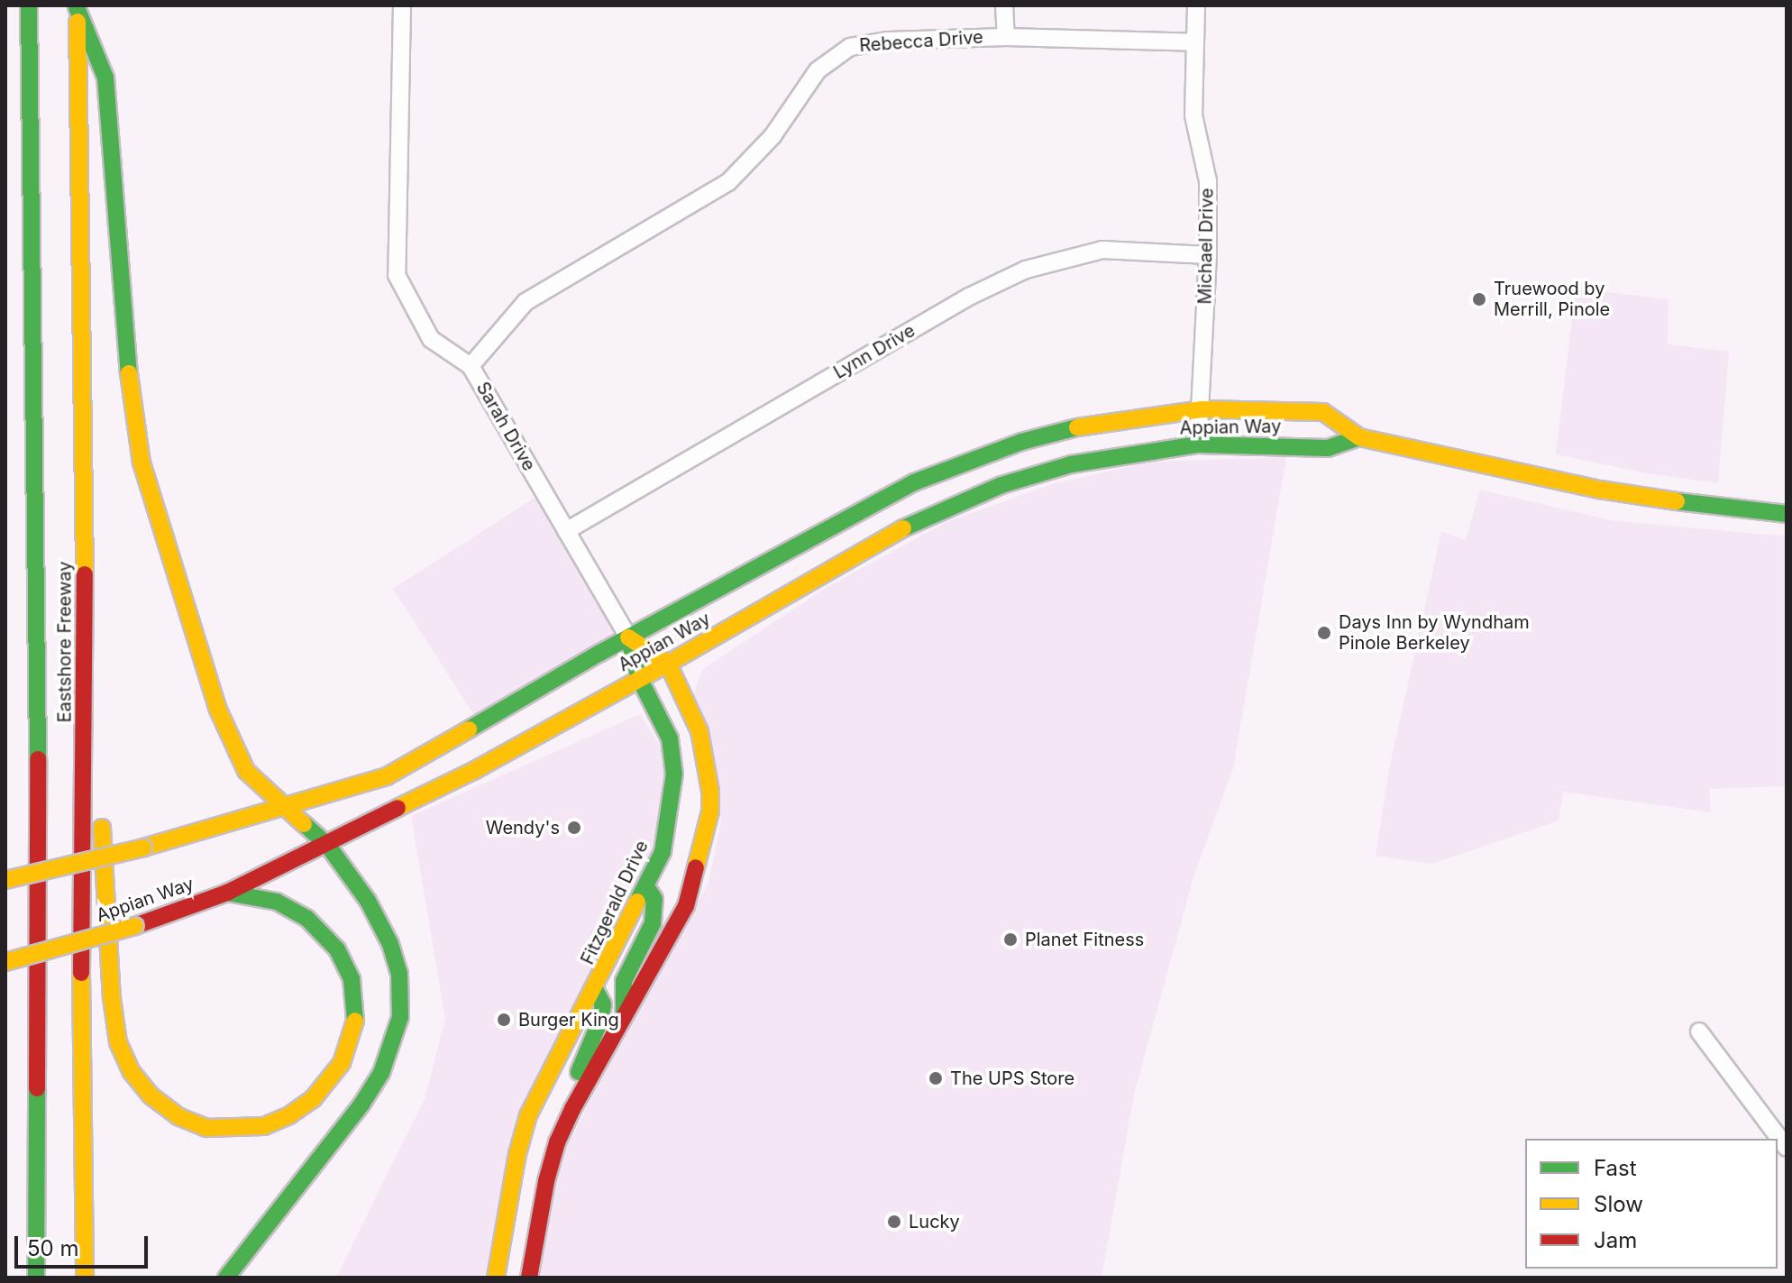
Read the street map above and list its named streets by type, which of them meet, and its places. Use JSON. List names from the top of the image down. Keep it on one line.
{"streets":{"main road":["Appian Way","Eastshore Freeway","Fitzgerald Drive"],"street":["Rebecca Drive","Michael Drive","Lynn Drive","Sarah Drive"]},"crossings":[["Rebecca Drive","Michael Drive"],["Rebecca Drive","Sarah Drive"],["Michael Drive","Lynn Drive"],["Michael Drive","Appian Way"],["Lynn Drive","Sarah Drive"],["Sarah Drive","Appian Way"],["Sarah Drive","Fitzgerald Drive"],["Appian Way","Fitzgerald Drive"]],"places":["Truewood by Merrill, Pinole","Days Inn by Wyndham Pinole Berkeley","Wendy's","Planet Fitness","Burger King","The UPS Store","Lucky"],"legend":["Fast","Slow","Jam"],"scale_bar":"50 m"}
